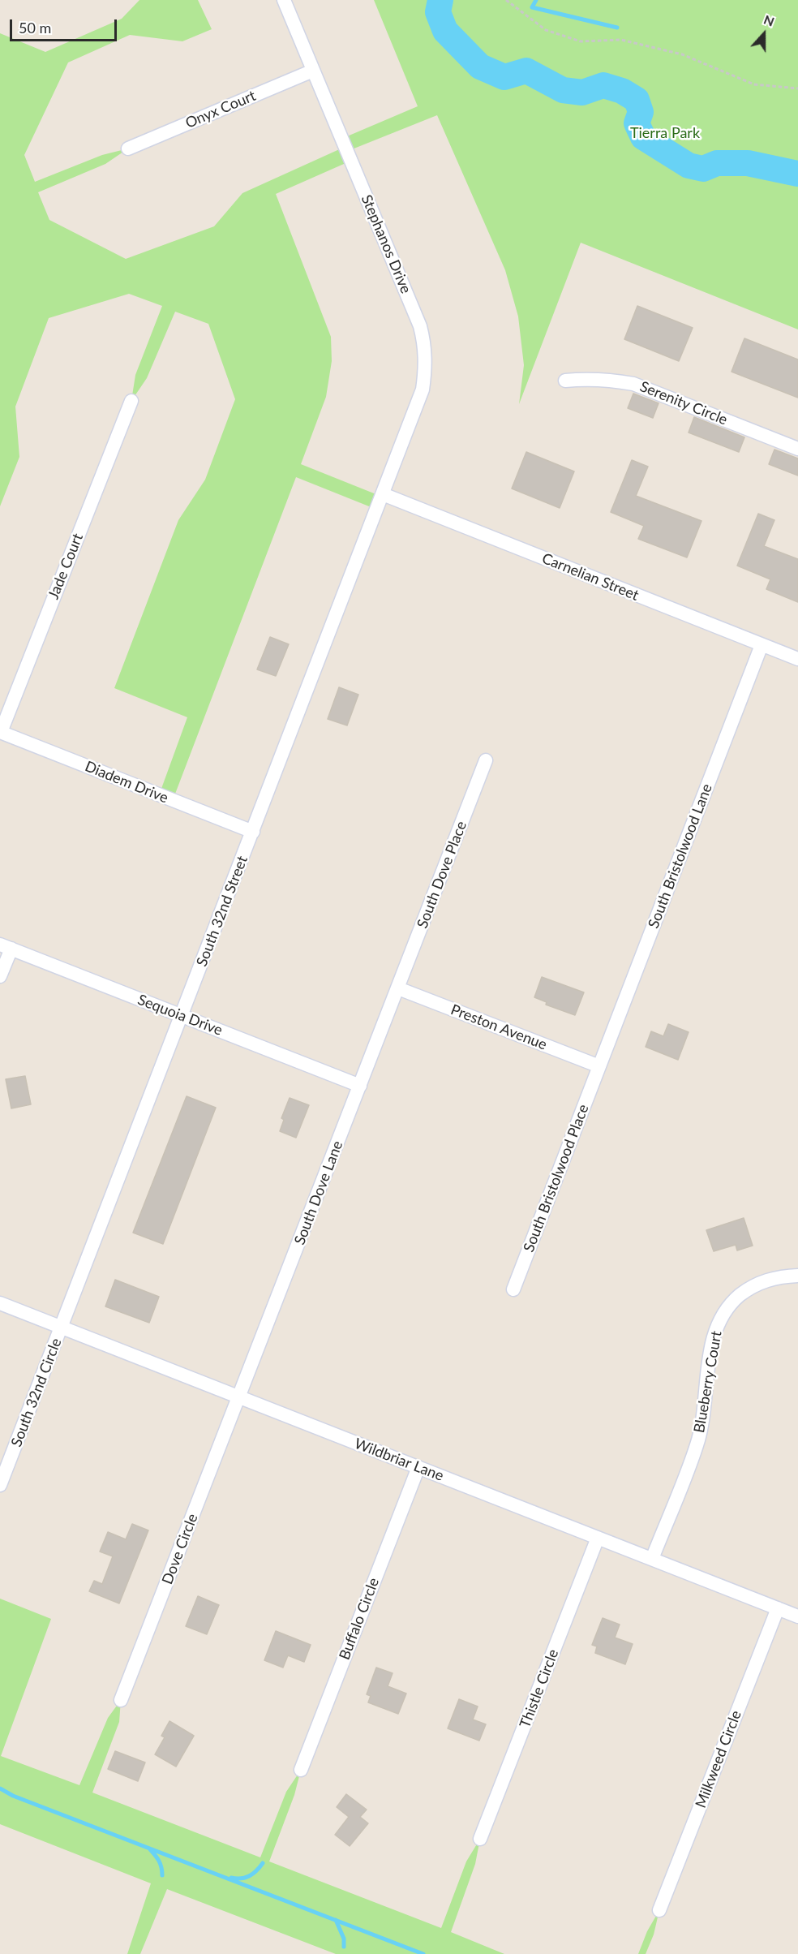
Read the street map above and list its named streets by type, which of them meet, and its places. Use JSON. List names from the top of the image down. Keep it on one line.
{"streets":{"street":["Onyx Court","Stephanos Drive","Serenity Circle","Jade Court","Carnelian Street","Diadem Drive","South Bristolwood Lane","South Dove Place","South 32nd Street","Sequoia Drive","Preston Avenue","South Bristolwood Place","South Dove Lane","Blueberry Court","South 32nd Circle","Wildbriar Lane","Dove Circle","Buffalo Circle","Thistle Circle","Milkweed Circle"]},"crossings":[["Onyx Court","Stephanos Drive"],["Stephanos Drive","Carnelian Street"],["Stephanos Drive","South 32nd Street"],["Jade Court","Diadem Drive"],["Carnelian Street","South Bristolwood Lane"],["Carnelian Street","South 32nd Street"],["Diadem Drive","South 32nd Street"],["South Bristolwood Lane","Preston Avenue"],["South Bristolwood Lane","South Bristolwood Place"],["South Dove Place","Preston Avenue"],["South Dove Place","South Dove Lane"],["South 32nd Street","Sequoia Drive"],["South 32nd Street","South 32nd Circle"],["South 32nd Street","Wildbriar Lane"],["Sequoia Drive","South Dove Lane"],["Preston Avenue","South Bristolwood Place"],["Preston Avenue","South Dove Lane"],["South Dove Lane","Wildbriar Lane"],["South Dove Lane","Dove Circle"],["Blueberry Court","Wildbriar Lane"],["South 32nd Circle","Wildbriar Lane"],["Wildbriar Lane","Dove Circle"],["Wildbriar Lane","Buffalo Circle"],["Wildbriar Lane","Thistle Circle"],["Wildbriar Lane","Milkweed Circle"]],"parks":["Tierra Park"],"scale_bar":"50 m","north":"top"}
